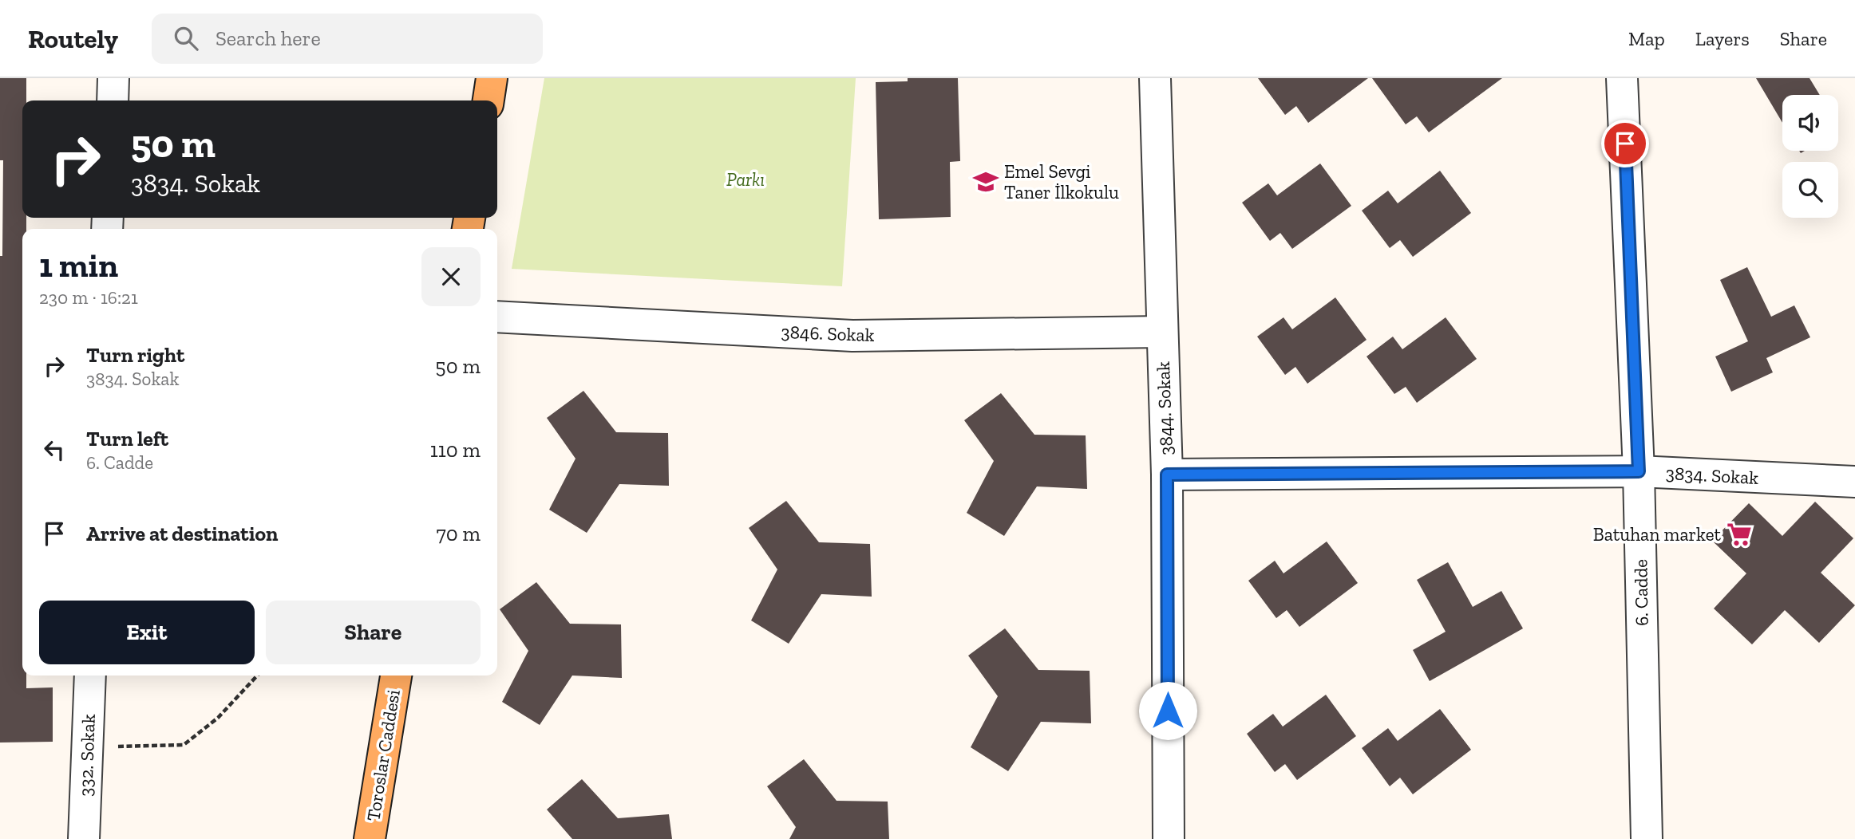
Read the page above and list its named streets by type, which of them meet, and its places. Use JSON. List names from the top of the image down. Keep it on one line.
{"streets":{"main road":["Toroslar Caddesi"],"street":["3846. Sokak","3844. Sokak","3834. Sokak","6. Cadde","332. Sokak"]},"crossings":[["3846. Sokak","3844. Sokak"],["3844. Sokak","3834. Sokak"],["3834. Sokak","6. Cadde"]],"parks":["Parkı"],"places":{"school or university":["Emel Sevgi Taner İlkokulu"],"supermarket":["Batuhan market"]},"page":{"header":"Routely","search":"Search here","nav":["Map","Layers","Share"],"turn":["50 m","3834. Sokak"],"heading":["1 min","230 m · 16:21"],"list":[{"name":"Turn right","note":"3834. Sokak","value":"50 m"},{"name":"Turn left","note":"6. Cadde","value":"110 m"},{"name":"Arrive at destination","value":"70 m"}],"buttons":["Exit","Share"]}}
